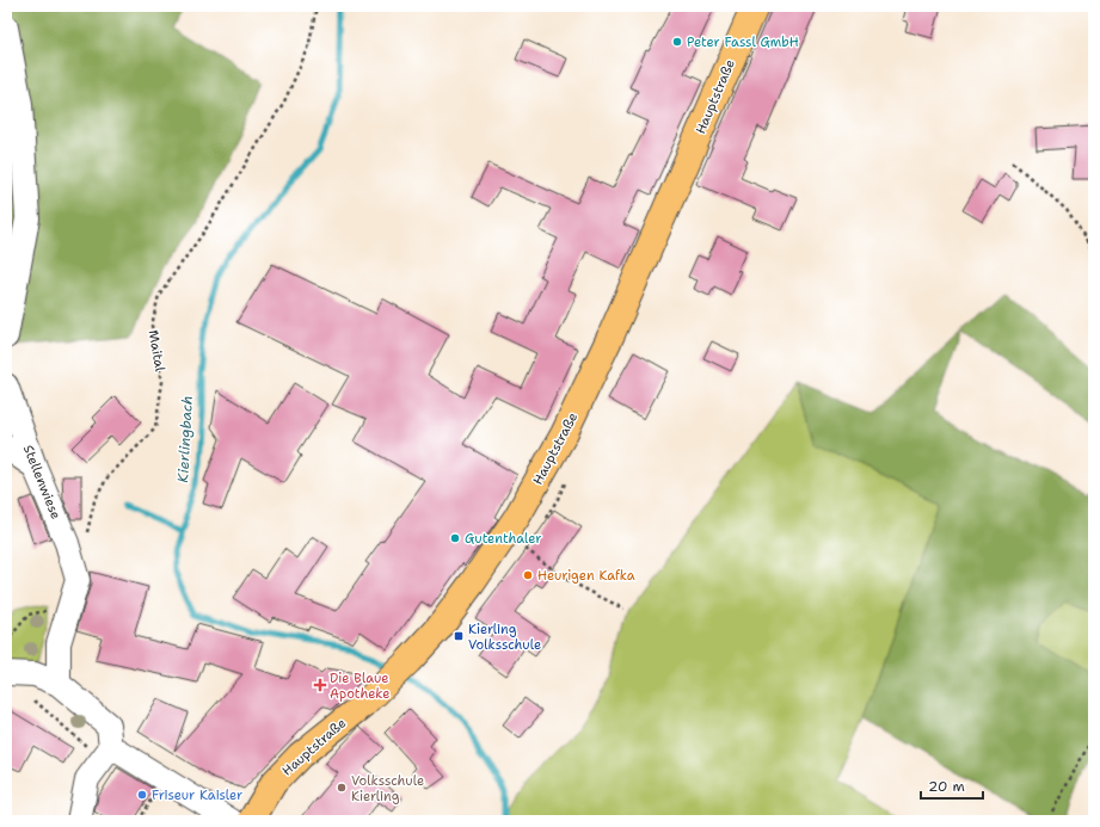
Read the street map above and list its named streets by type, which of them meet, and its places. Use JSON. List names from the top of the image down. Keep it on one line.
{"streets":{"main road":["Hauptstraße"],"street":["Stellenwiese"],"path":["Maital"]},"water":["Kierlingbach"],"places":{"other":["Peter Fassl GmbH","Gutenthaler","Heurigen Kafka","Volksschule Kierling","Friseur Kaisler"],"transit":["Kierling Volksschule"],"health":["Die Blaue Apotheke"]},"scale_bar":"20 m"}
